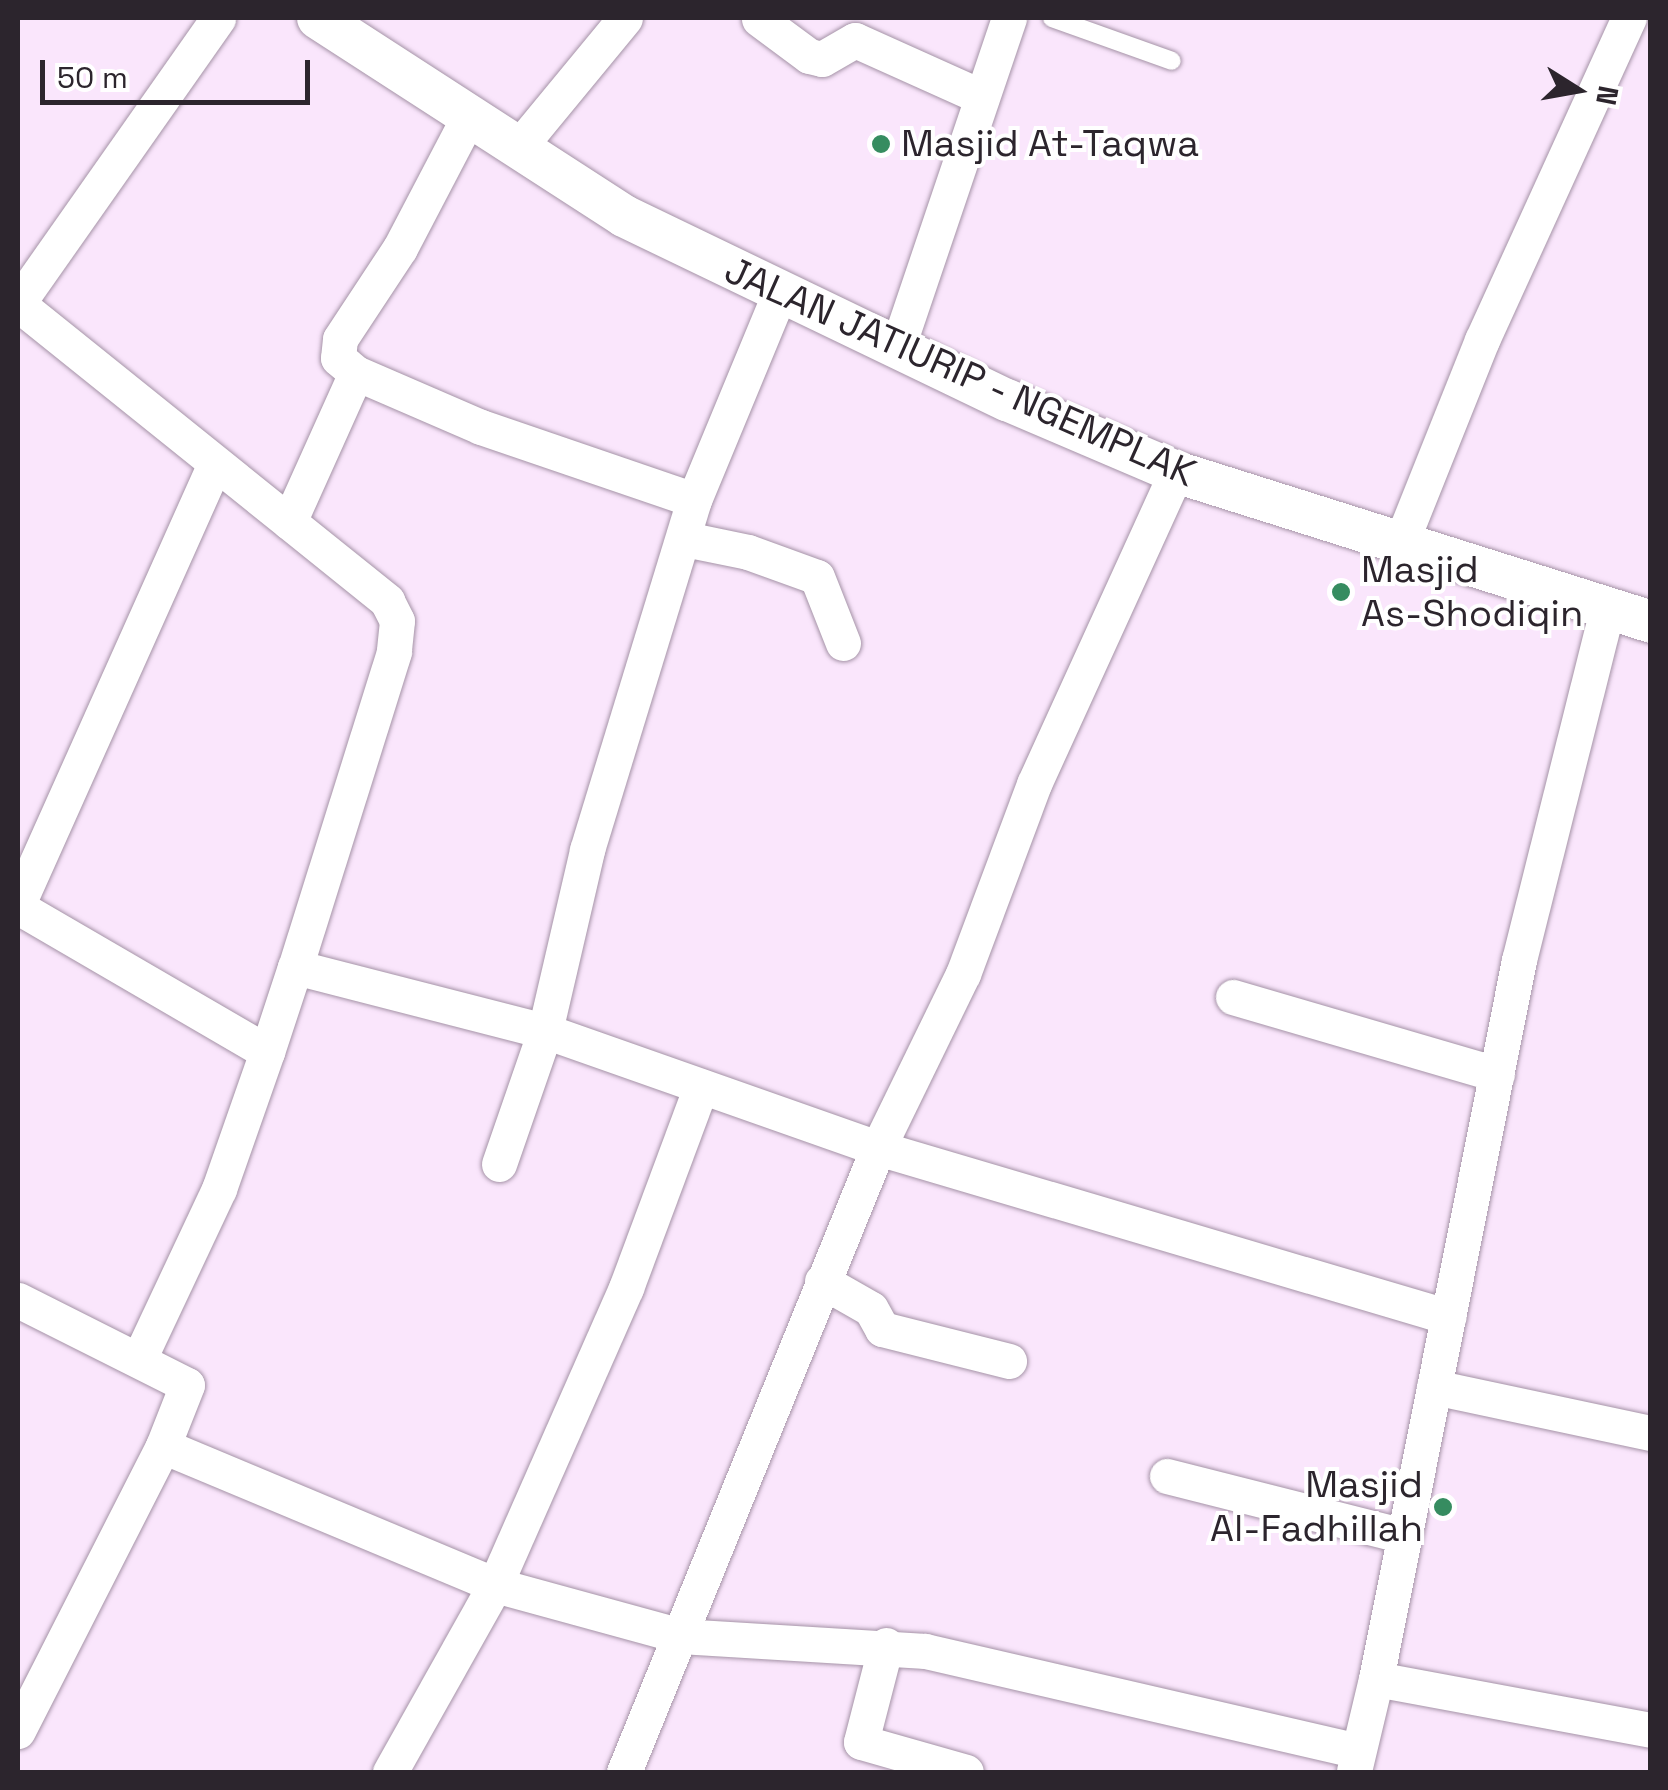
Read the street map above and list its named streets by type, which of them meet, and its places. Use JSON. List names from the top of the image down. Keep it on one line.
{"streets":{"street":["JALAN JATIURIP - NGEMPLAK"]},"places":["Masjid At-Taqwa","Masjid As-Shodiqin","Masjid Al-Fadhillah"],"scale_bar":"50 m","north":"right"}
